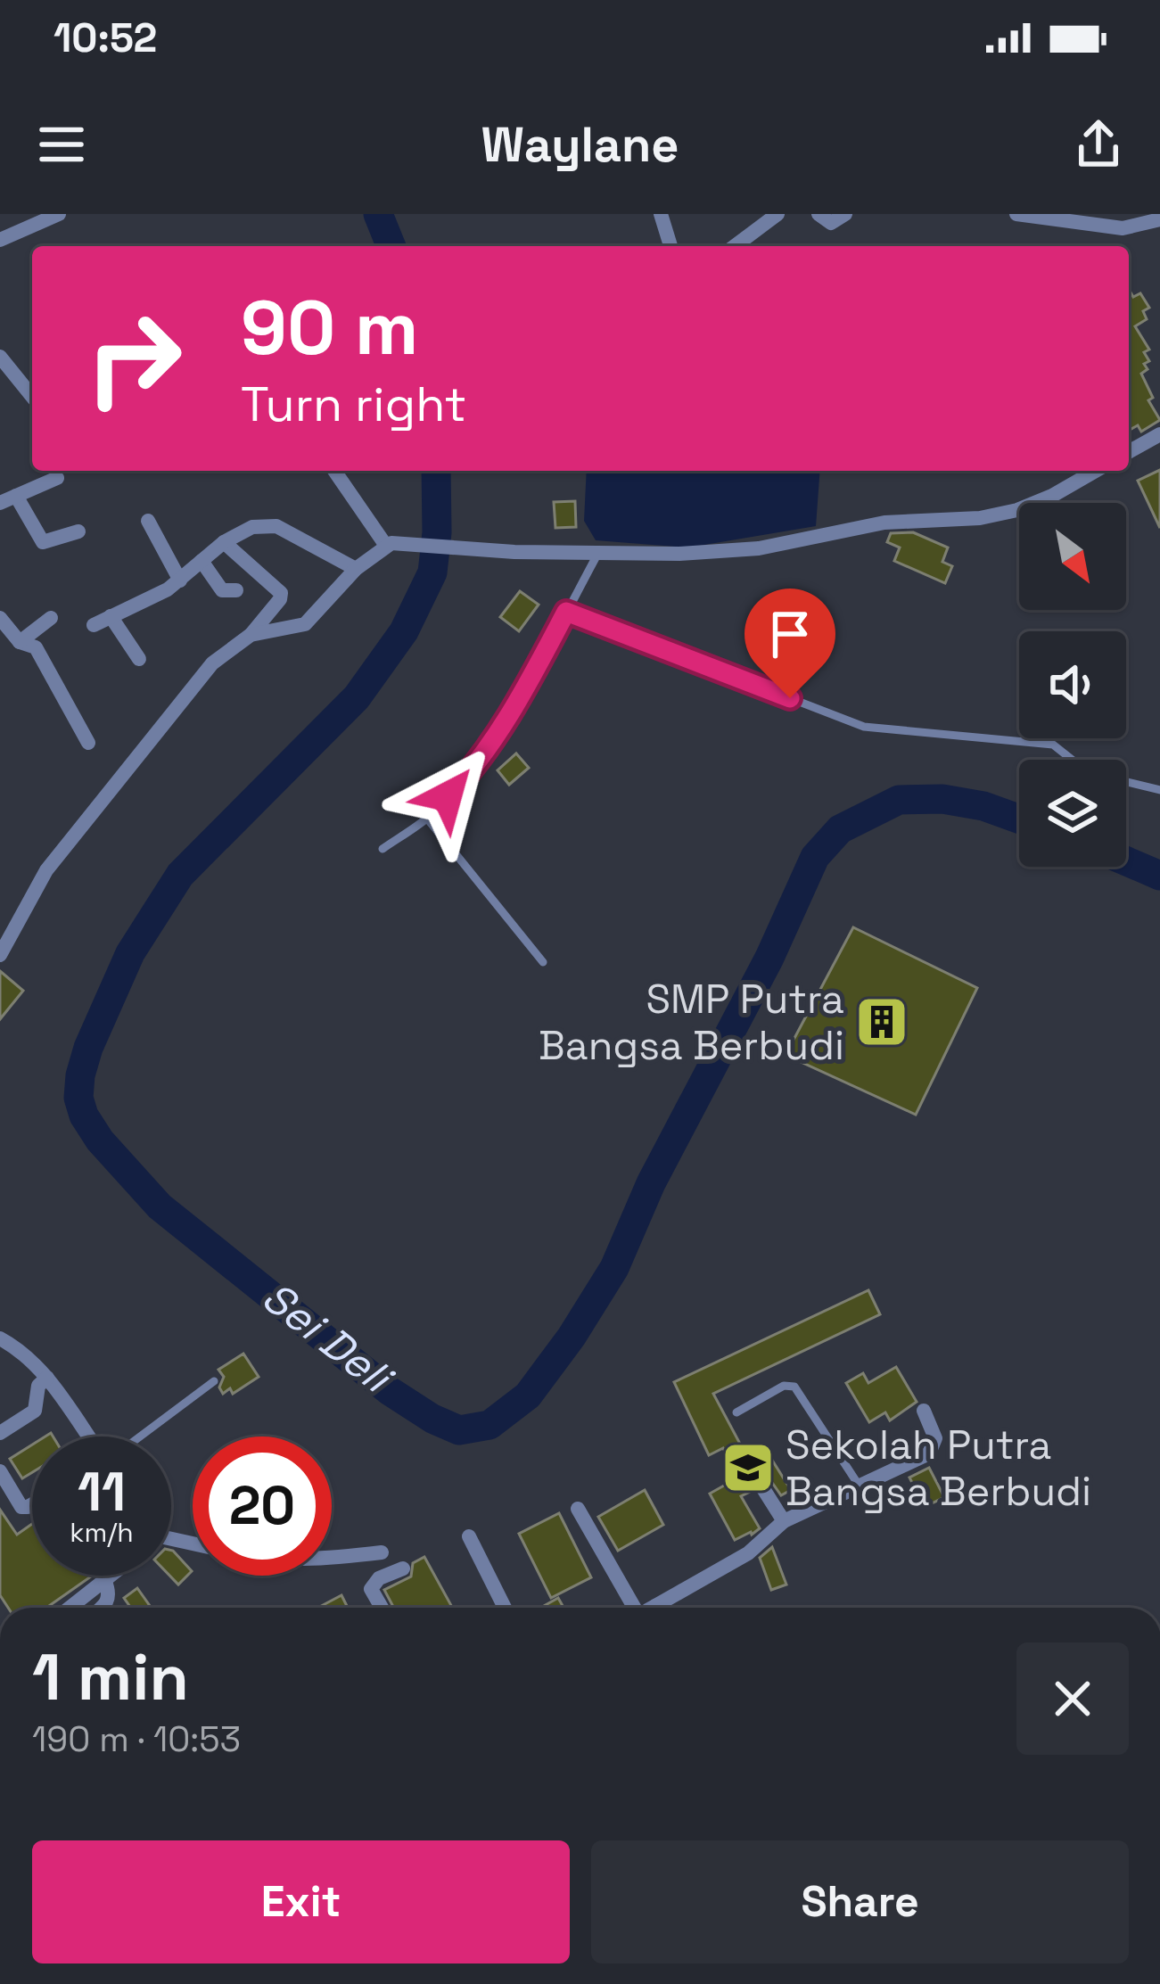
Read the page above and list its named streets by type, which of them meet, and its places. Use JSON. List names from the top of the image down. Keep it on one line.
{"water":["Sei Deli"],"places":{"building":["SMP Putra Bangsa Berbudi"],"school or university":["Sekolah Putra Bangsa Berbudi"]},"north":"bottom right","page":{"status":"10:52","header":"Waylane","turn":["90 m","Turn right"],"speed":"11 km/h","limit":"20","heading":["1 min","190 m · 10:53"],"buttons":["Exit","Share"]}}
